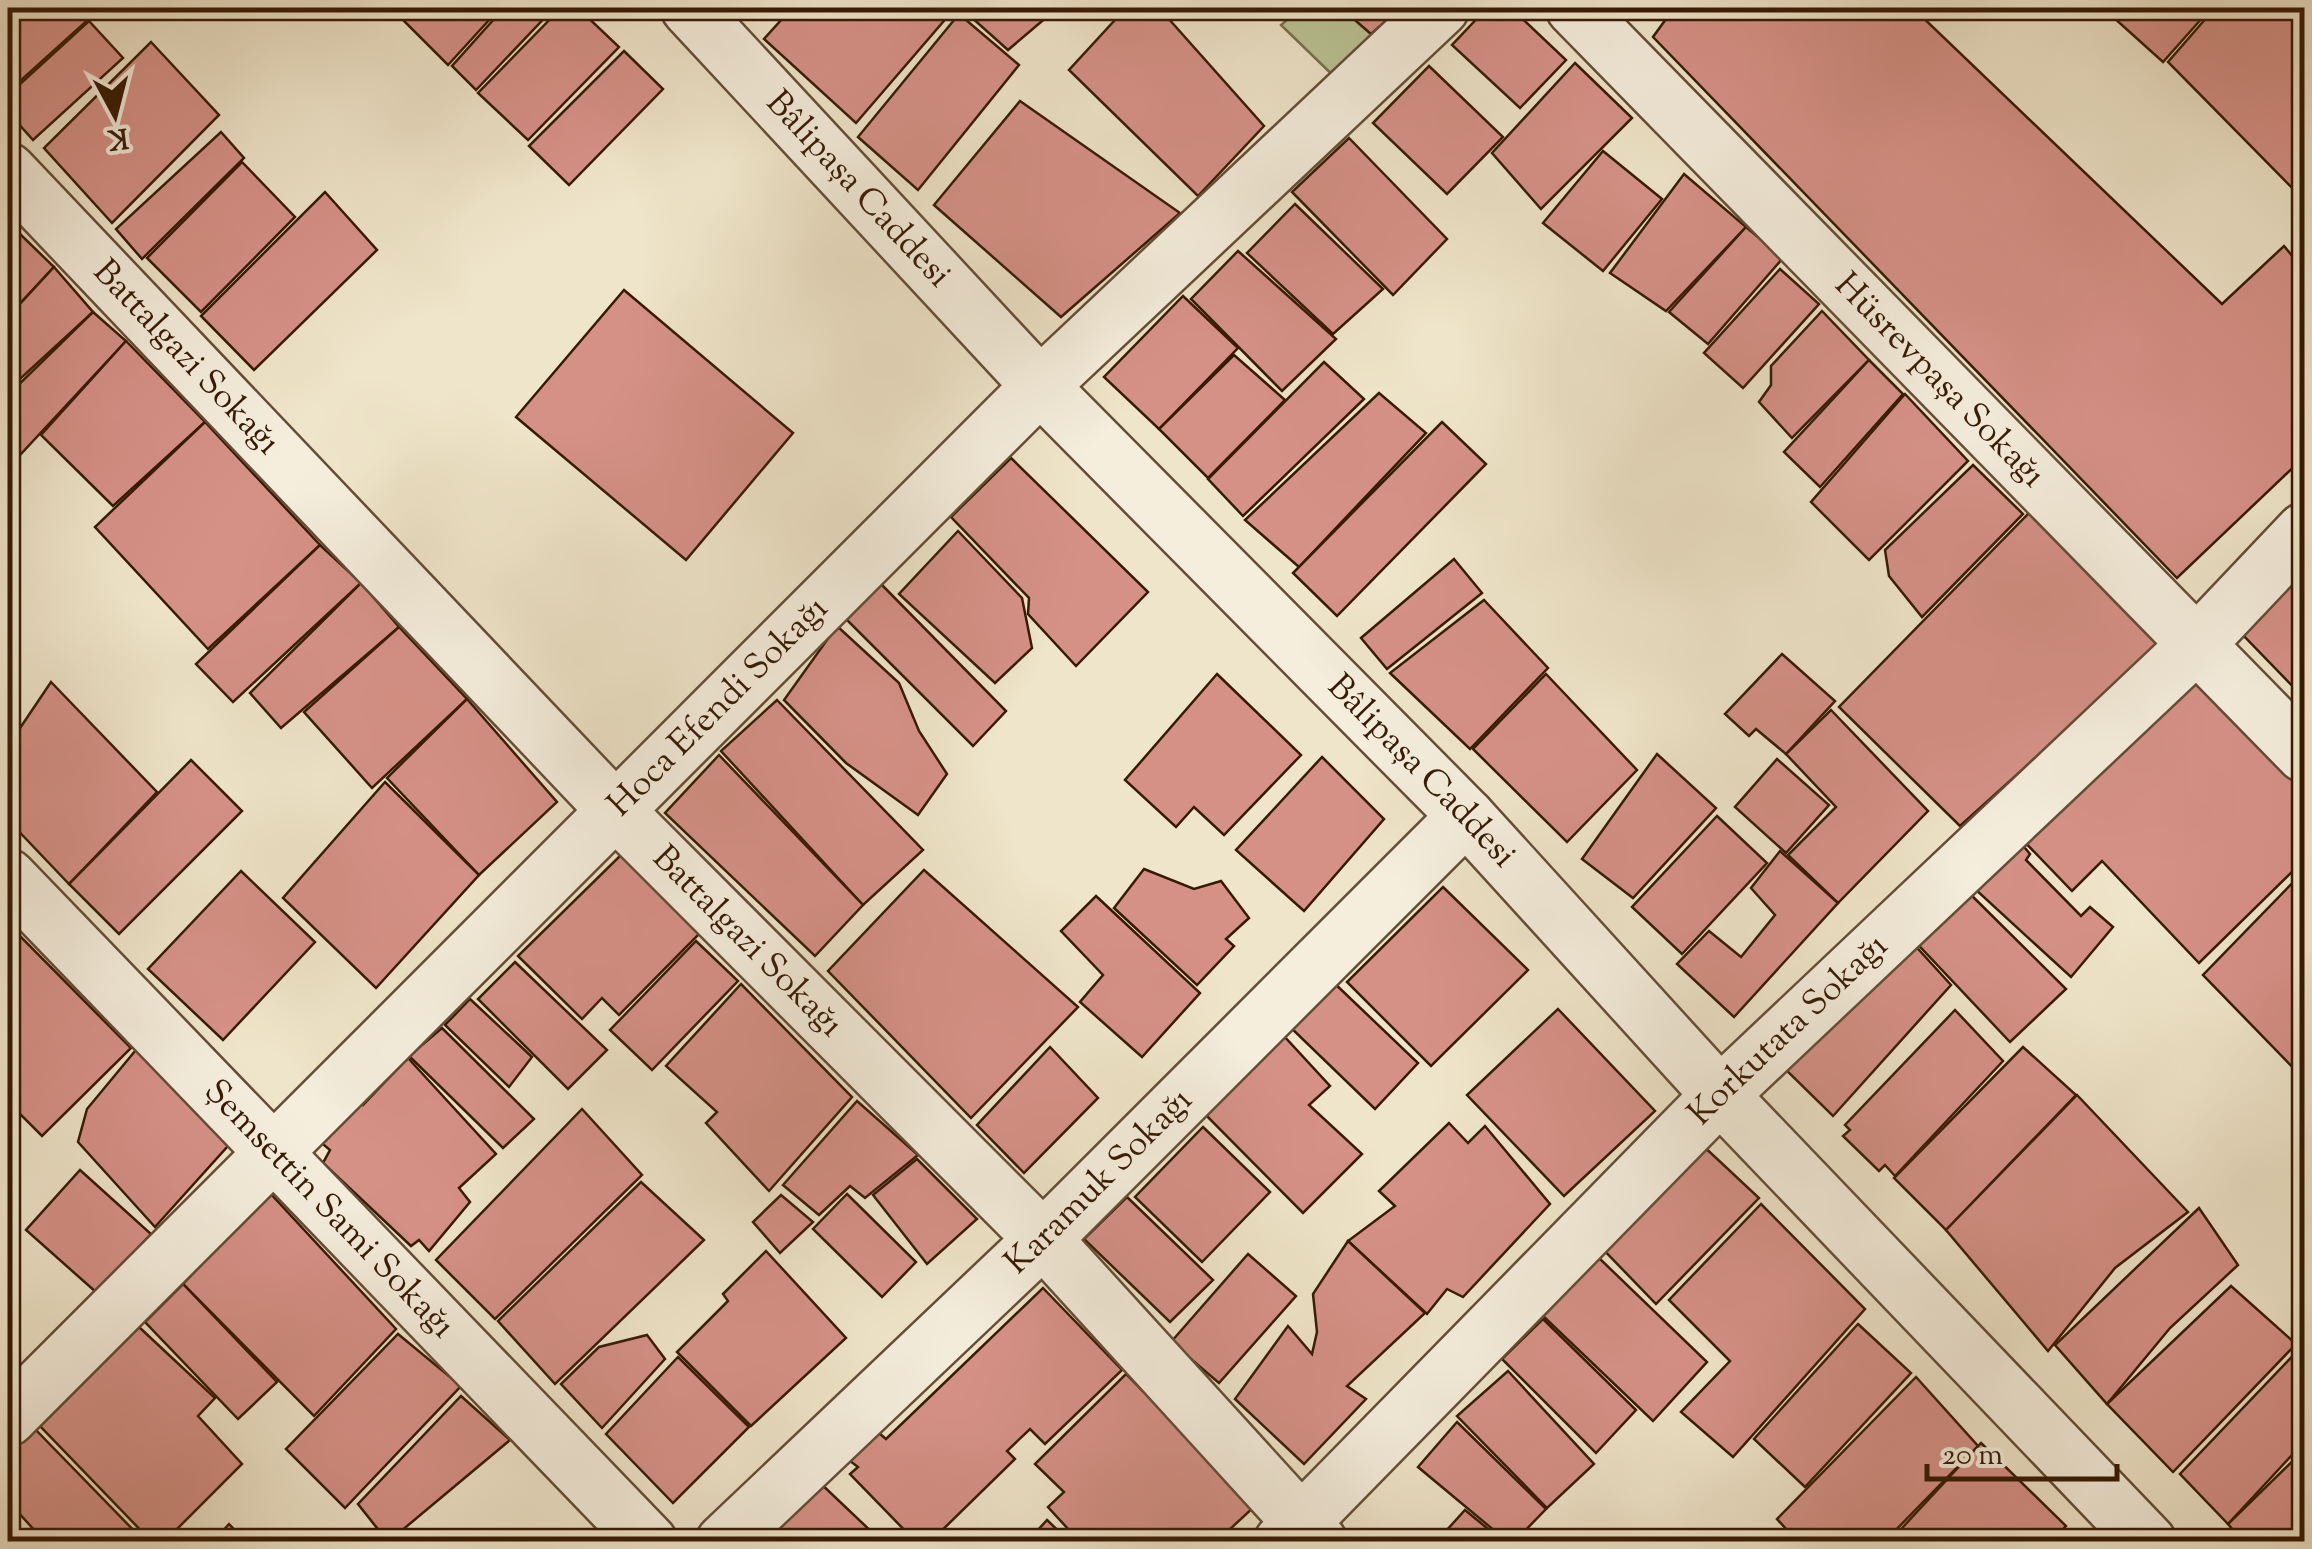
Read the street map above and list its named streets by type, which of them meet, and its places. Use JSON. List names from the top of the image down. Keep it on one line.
{"streets":{"street":["Bâlipaşa Caddesi","Battalgazi Sokağı","Hüsrevpaşa Sokağı","Hoca Efendi Sokağı","Korkutata Sokağı","Karamuk Sokağı","Şemsettin Sami Sokağı"]},"crossings":[["Bâlipaşa Caddesi","Hoca Efendi Sokağı"],["Bâlipaşa Caddesi","Korkutata Sokağı"],["Bâlipaşa Caddesi","Karamuk Sokağı"],["Battalgazi Sokağı","Hoca Efendi Sokağı"],["Battalgazi Sokağı","Korkutata Sokağı"],["Battalgazi Sokağı","Karamuk Sokağı"],["Hüsrevpaşa Sokağı","Korkutata Sokağı"],["Hoca Efendi Sokağı","Şemsettin Sami Sokağı"]],"scale_bar":"20 m","north":"bottom"}
